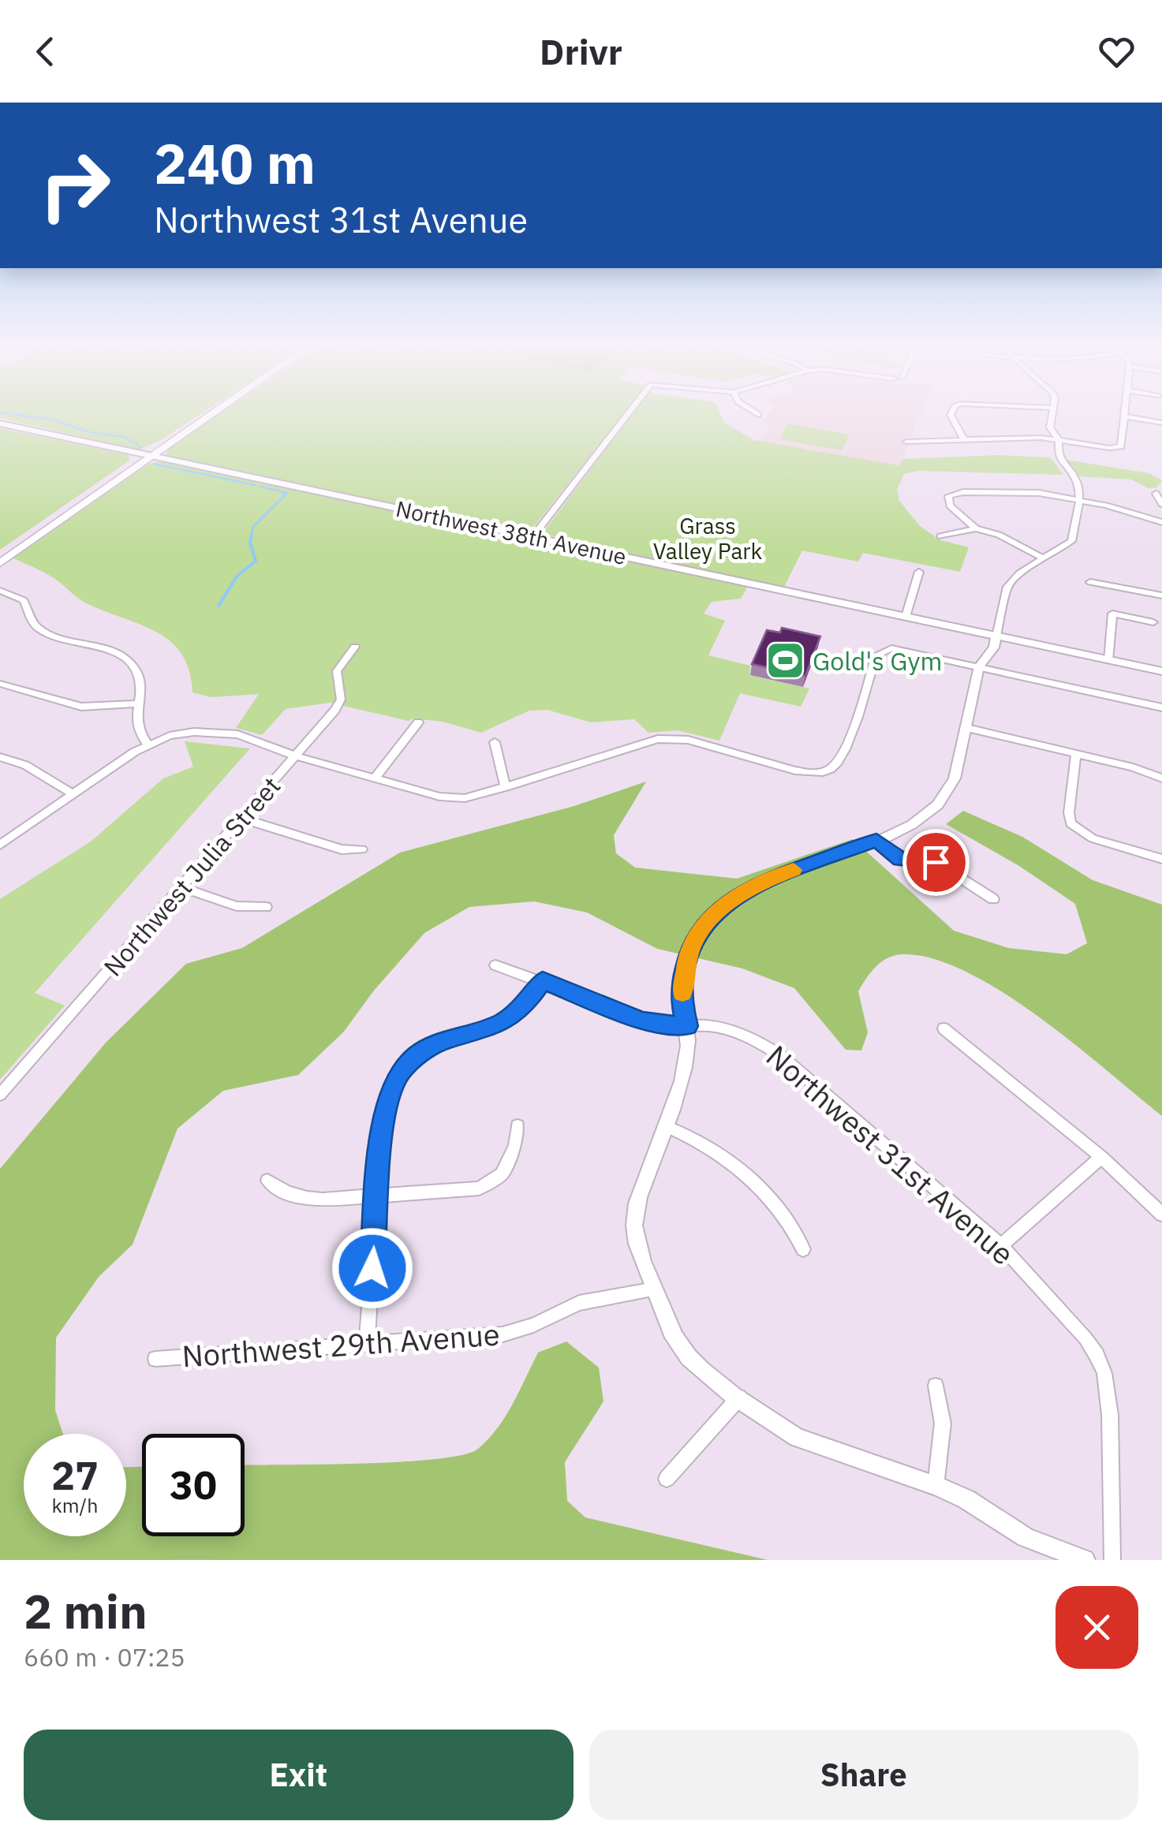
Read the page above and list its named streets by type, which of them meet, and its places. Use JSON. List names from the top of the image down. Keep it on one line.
{"streets":{"street":["Northwest 38th Avenue","Northwest Julia Street","Northwest 31st Avenue","Northwest 29th Avenue"]},"parks":["Grass Valley Park"],"places":{"sports":["Gold's Gym"]},"page":{"header":"Drivr","turn":["240 m","Northwest 31st Avenue"],"speed":"27 km/h","limit":"30","heading":["2 min","660 m · 07:25"],"buttons":["Exit","Share"]}}
